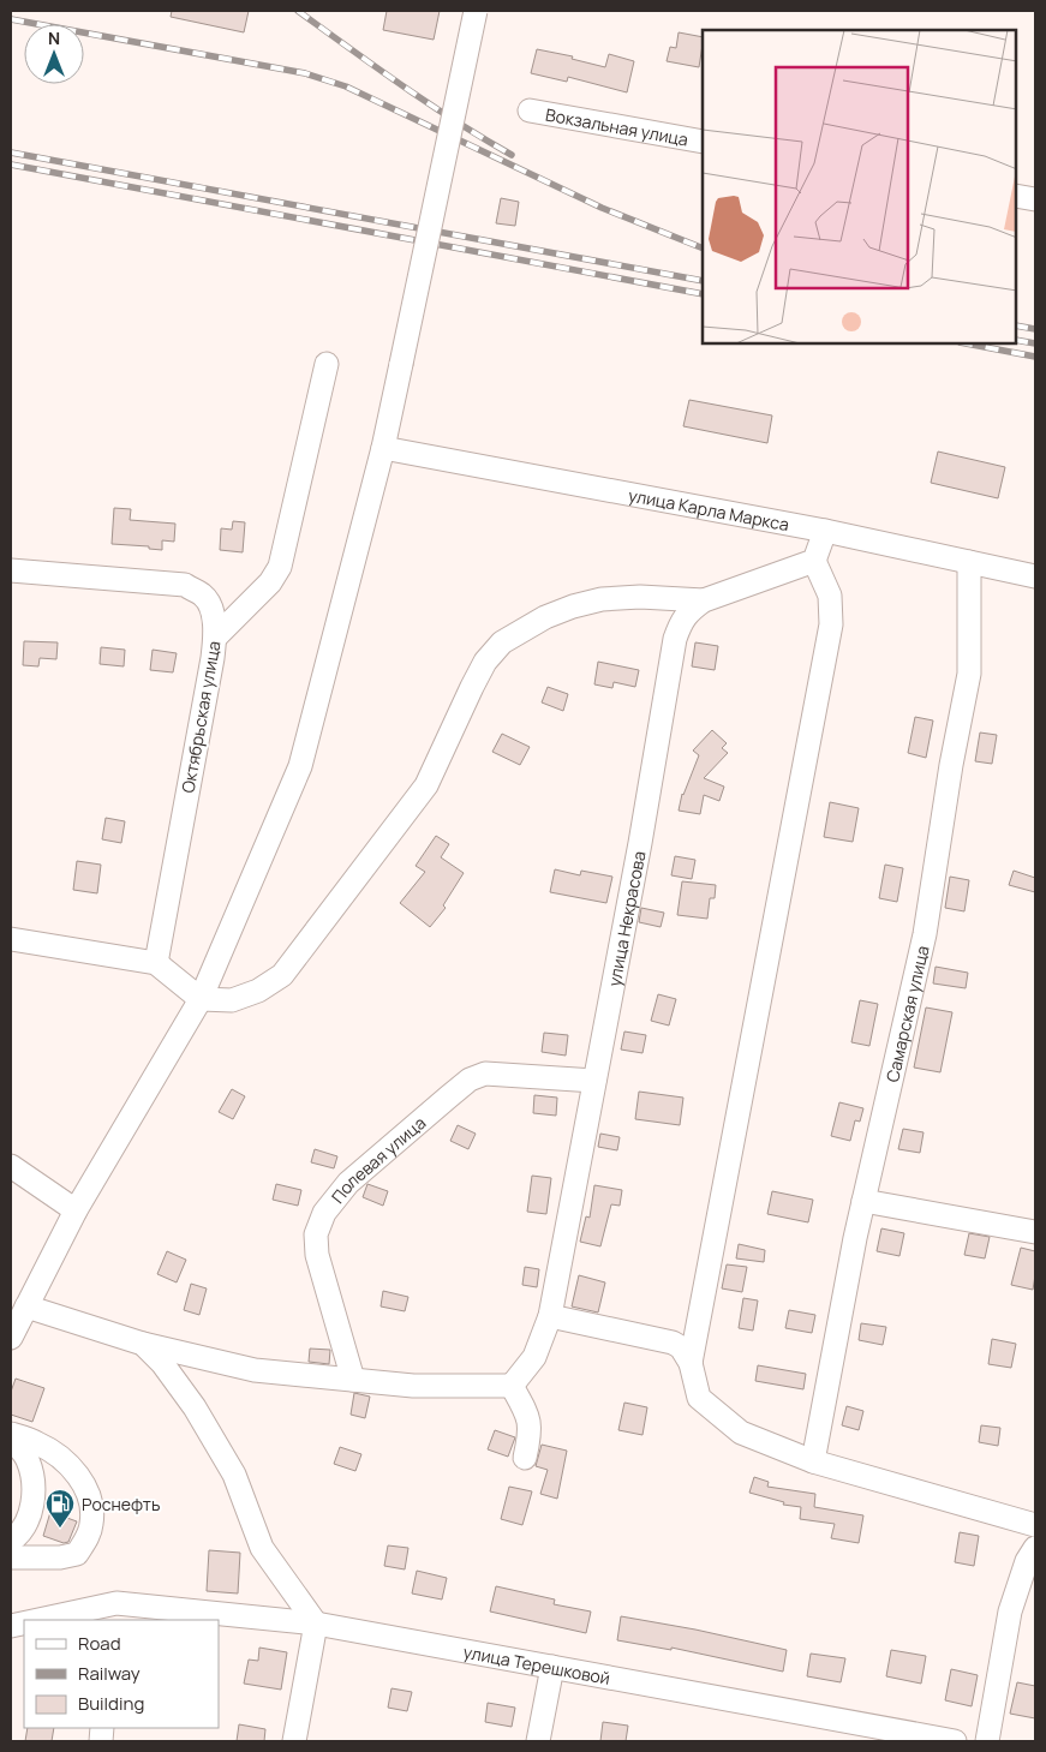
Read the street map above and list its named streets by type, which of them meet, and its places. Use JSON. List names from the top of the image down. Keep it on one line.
{"streets":{"street":["Вокзальная улица","улица Карла Маркса","Октябрьская улица","улица Некрасова","Самарская улица","Полевая улица","улица Терешковой"]},"crossings":[["улица Карла Маркса","Самарская улица"],["улица Некрасова","Полевая улица"]],"places":{"fuel station":["Роснефть"]},"legend":["Road","Railway","Building"],"north":"top"}
